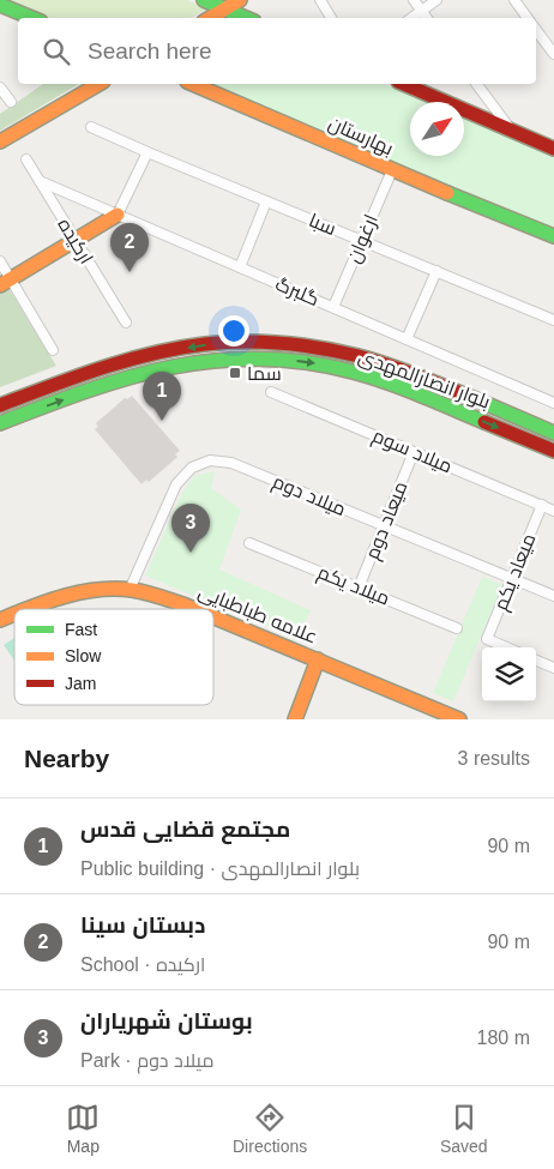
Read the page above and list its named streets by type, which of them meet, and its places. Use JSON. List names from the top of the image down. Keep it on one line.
{"streets":{"street":["بهارستان","سبا","ارغوان","ارکیده","گلبرگ","بلوار انصارالمهدی","میلاد سوم","میلاد دوم","میعاد دوم","میعاد یکم","میلاد یکم","علامه طباطبایی"]},"crossings":[["بهارستان","ارغوان"],["سبا","ارغوان"],["ارغوان","گلبرگ"],["ارکیده","گلبرگ"],["میلاد سوم","میعاد دوم"],["میلاد سوم","میعاد یکم"],["میلاد دوم","میعاد دوم"],["میلاد دوم","میعاد یکم"],["میلاد دوم","علامه طباطبایی"],["میعاد دوم","میلاد یکم"]],"places":{"transit":["سما"]},"legend":["Fast","Slow","Jam"],"north":"top right","page":{"search":"Search here","pins":["2","1","3"],"heading":["Nearby","3 results"],"list":[{"mark":"1","name":"مجتمع قضایی قدس","note":"Public building · بلوار انصارالمهدی","value":"90 m"},{"mark":"2","name":"دبستان سینا","note":"School · ارکیده","value":"90 m"},{"mark":"3","name":"بوستان شهریاران","note":"Park · میلاد دوم","value":"180 m"}],"nav":["Map","Directions","Saved"]}}
